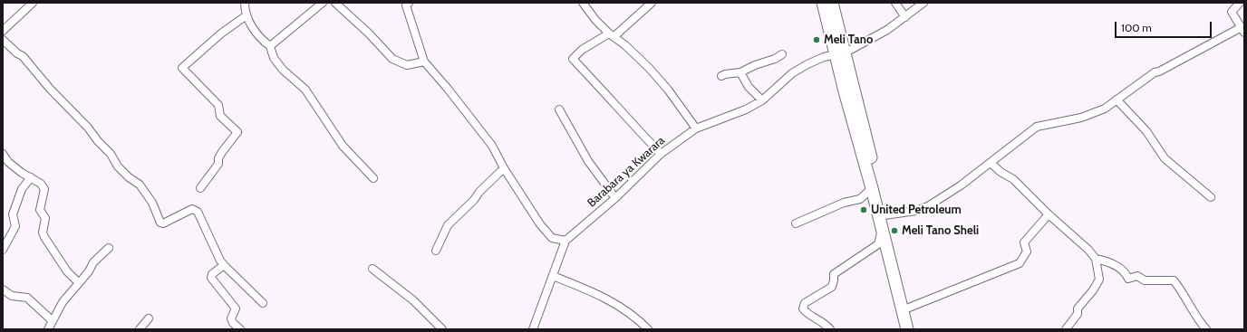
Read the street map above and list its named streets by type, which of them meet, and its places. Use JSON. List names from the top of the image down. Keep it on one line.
{"streets":{"street":["Barabara ya Kwarara"]},"places":["Meli Tano","United Petroleum","Meli Tano Sheli"],"scale_bar":"100 m"}
